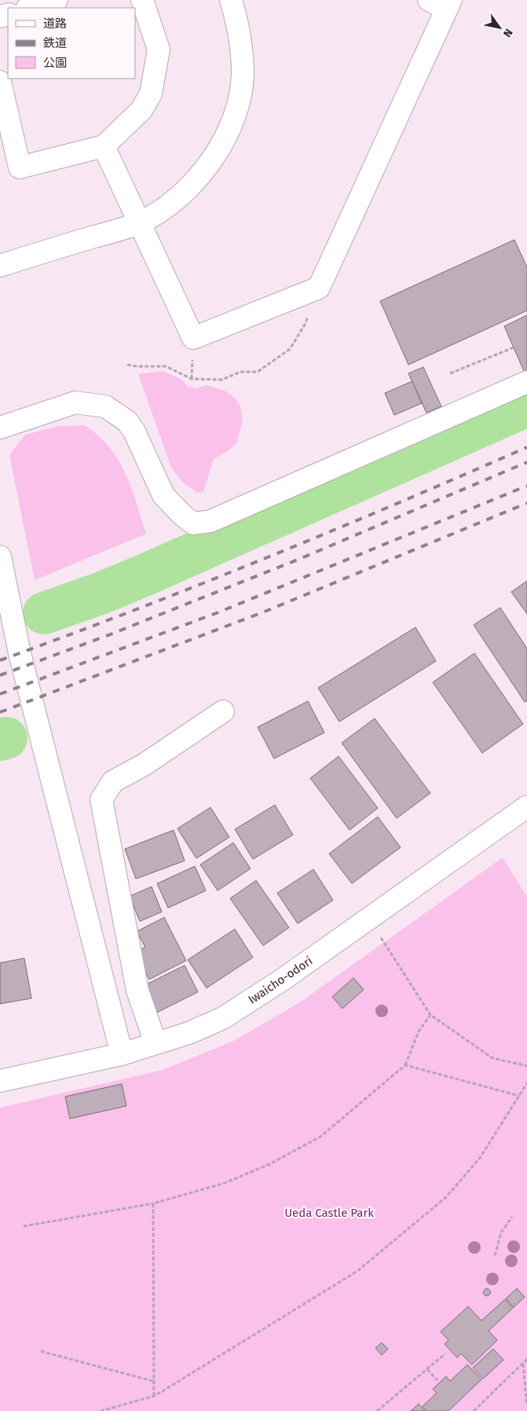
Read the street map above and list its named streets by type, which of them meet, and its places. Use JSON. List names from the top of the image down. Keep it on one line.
{"streets":{"street":["Iwaicho-odori"]},"parks":["Ueda Castle Park"],"legend":["道路","鉄道","公園"],"north":"bottom right"}
